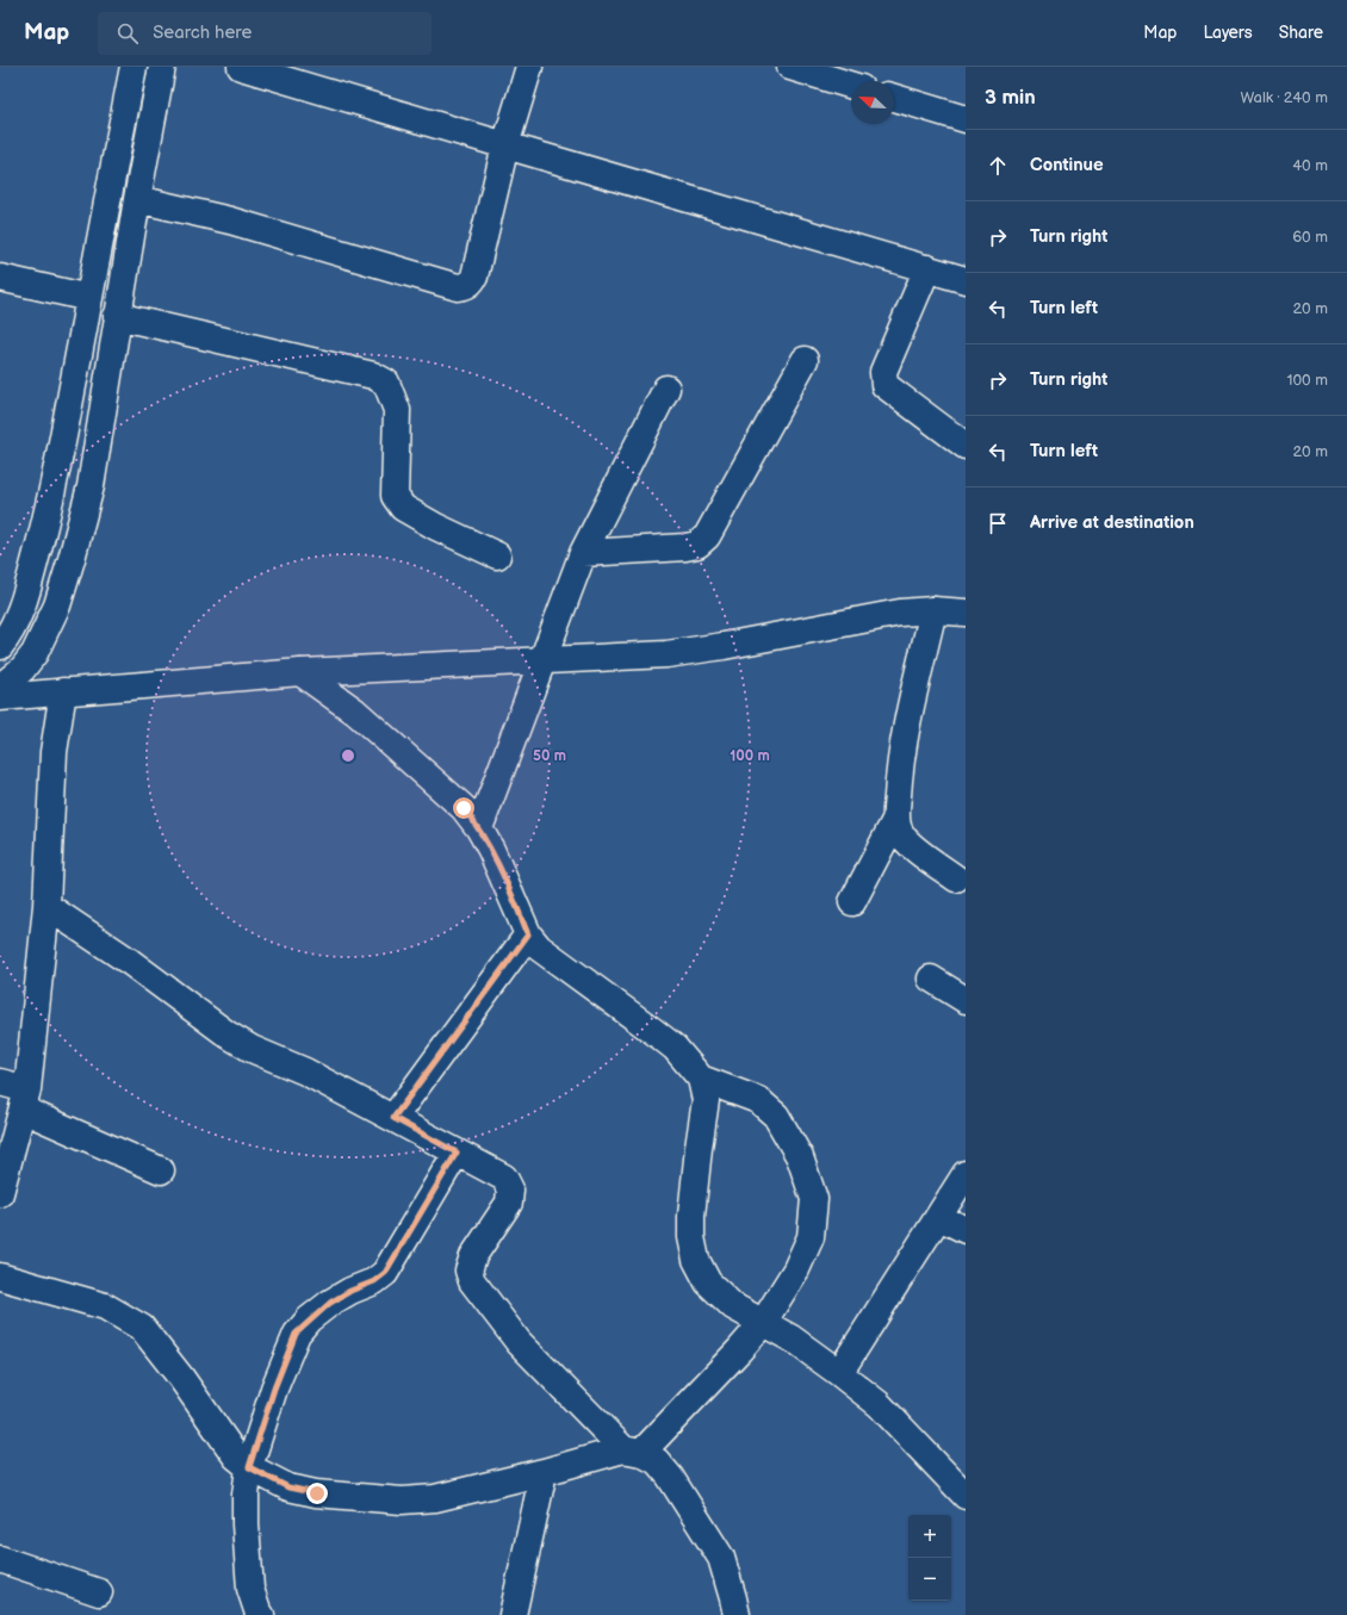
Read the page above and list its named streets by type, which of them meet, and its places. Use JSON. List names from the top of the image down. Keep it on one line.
{"north":"top left","page":{"header":"Map","search":"Search here","nav":["Map","Layers","Share"],"heading":["3 min","Walk · 240 m"],"list":[["Continue","40 m"],["Turn right","60 m"],["Turn left","20 m"],["Turn right","100 m"],["Turn left","20 m"],"Arrive at destination"],"map_buttons":["+","−"]},"rings":["50 m","100 m"]}
